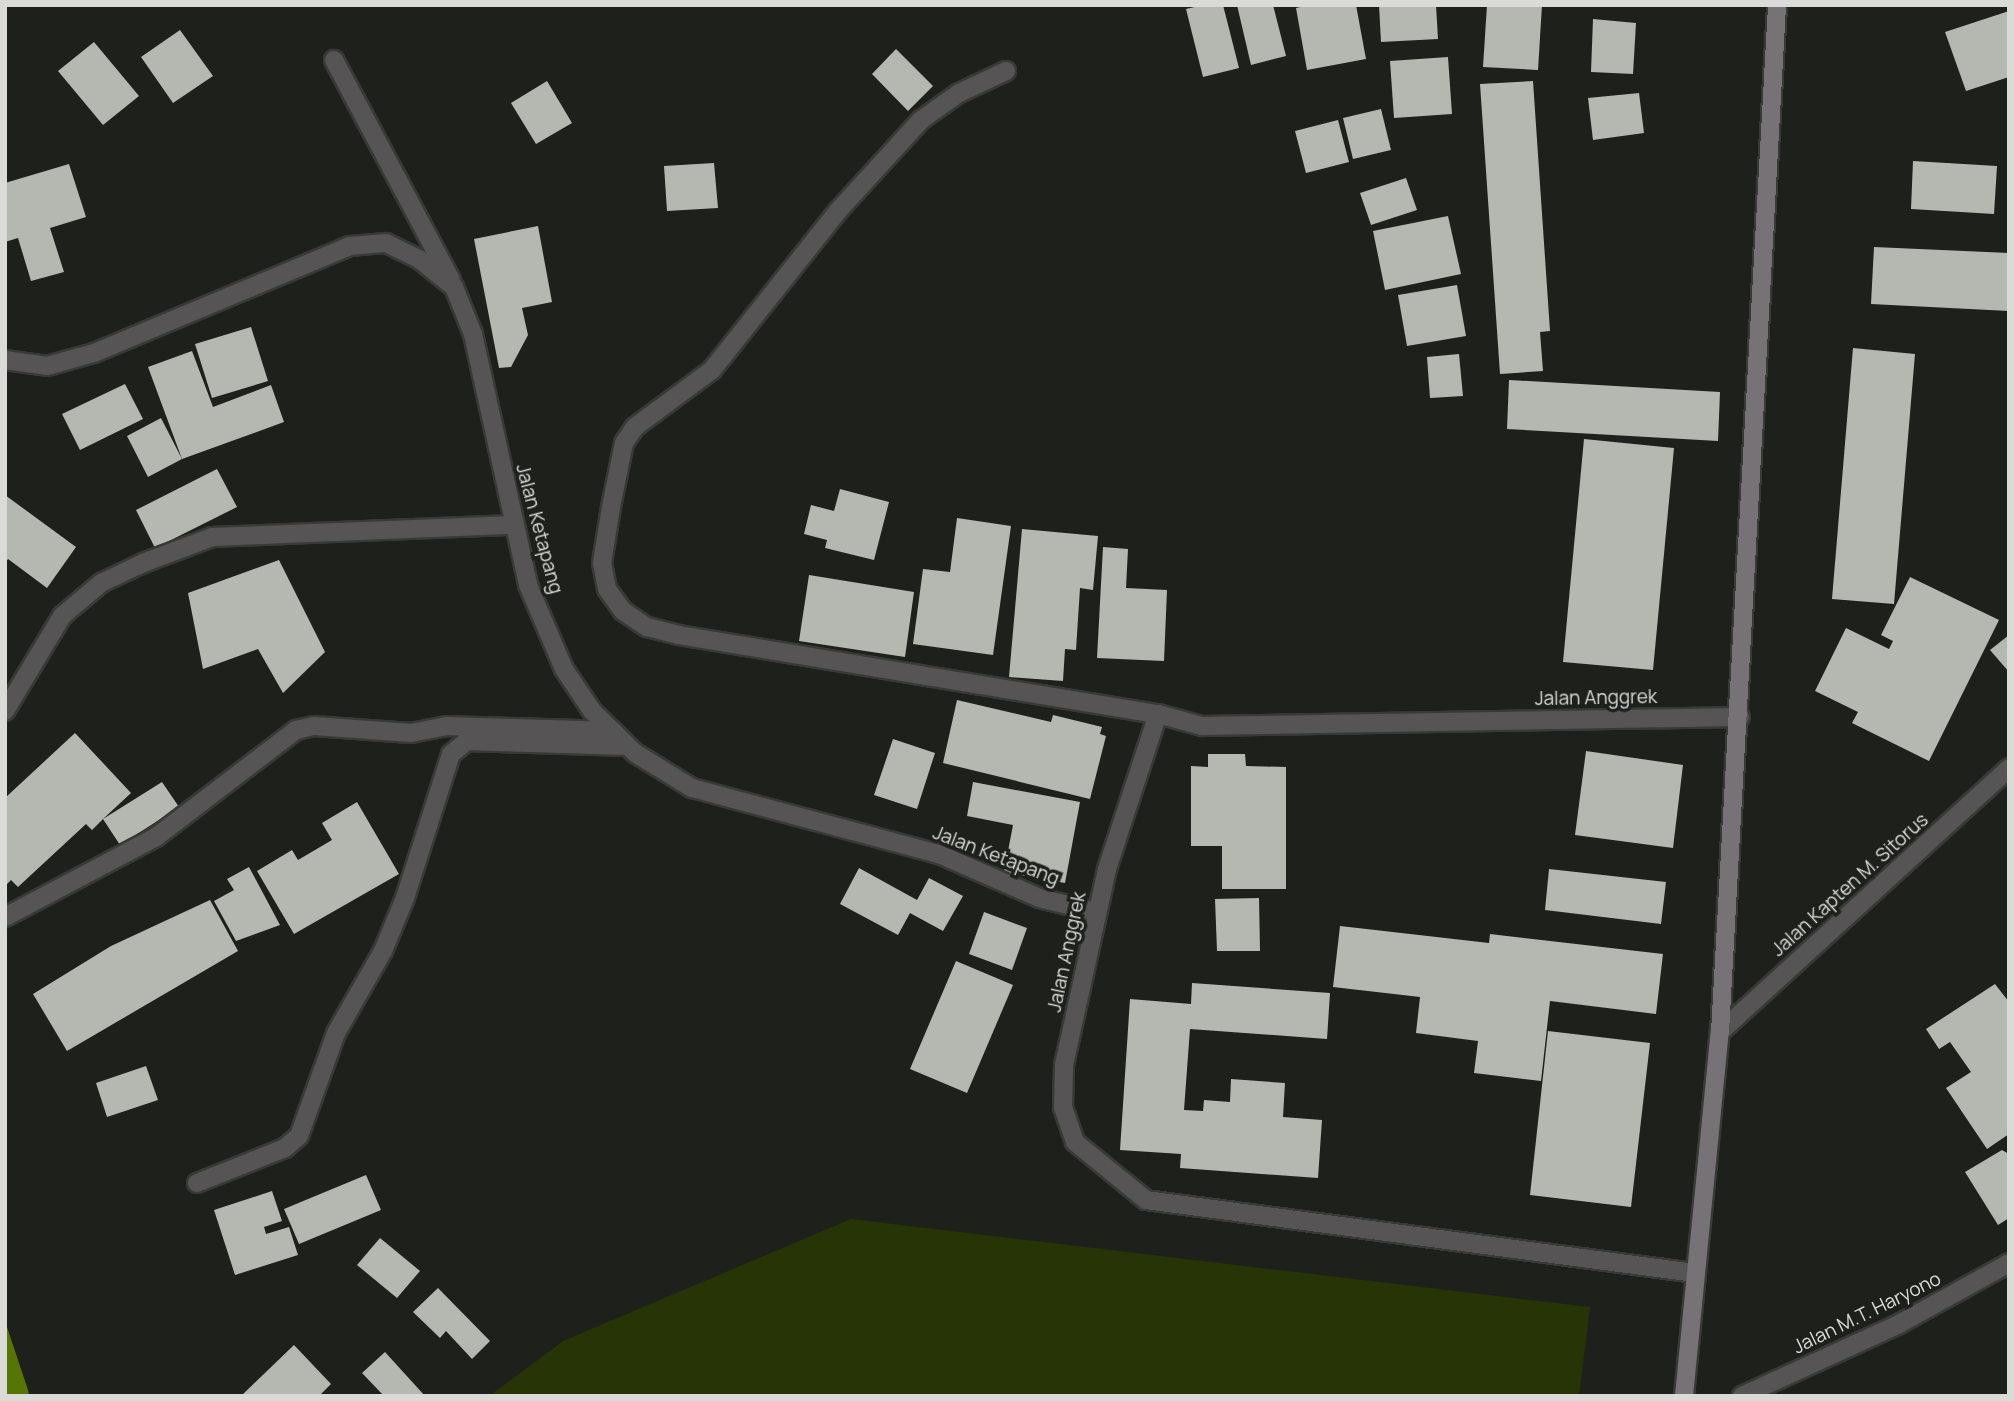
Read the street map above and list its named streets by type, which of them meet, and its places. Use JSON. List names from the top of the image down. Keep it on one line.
{"streets":{"street":["Jalan Ketapang","Jalan Anggrek","Jalan Kapten M. Sitorus","Jalan M.T. Haryono"]},"crossings":[["Jalan Ketapang","Jalan Anggrek"]]}
